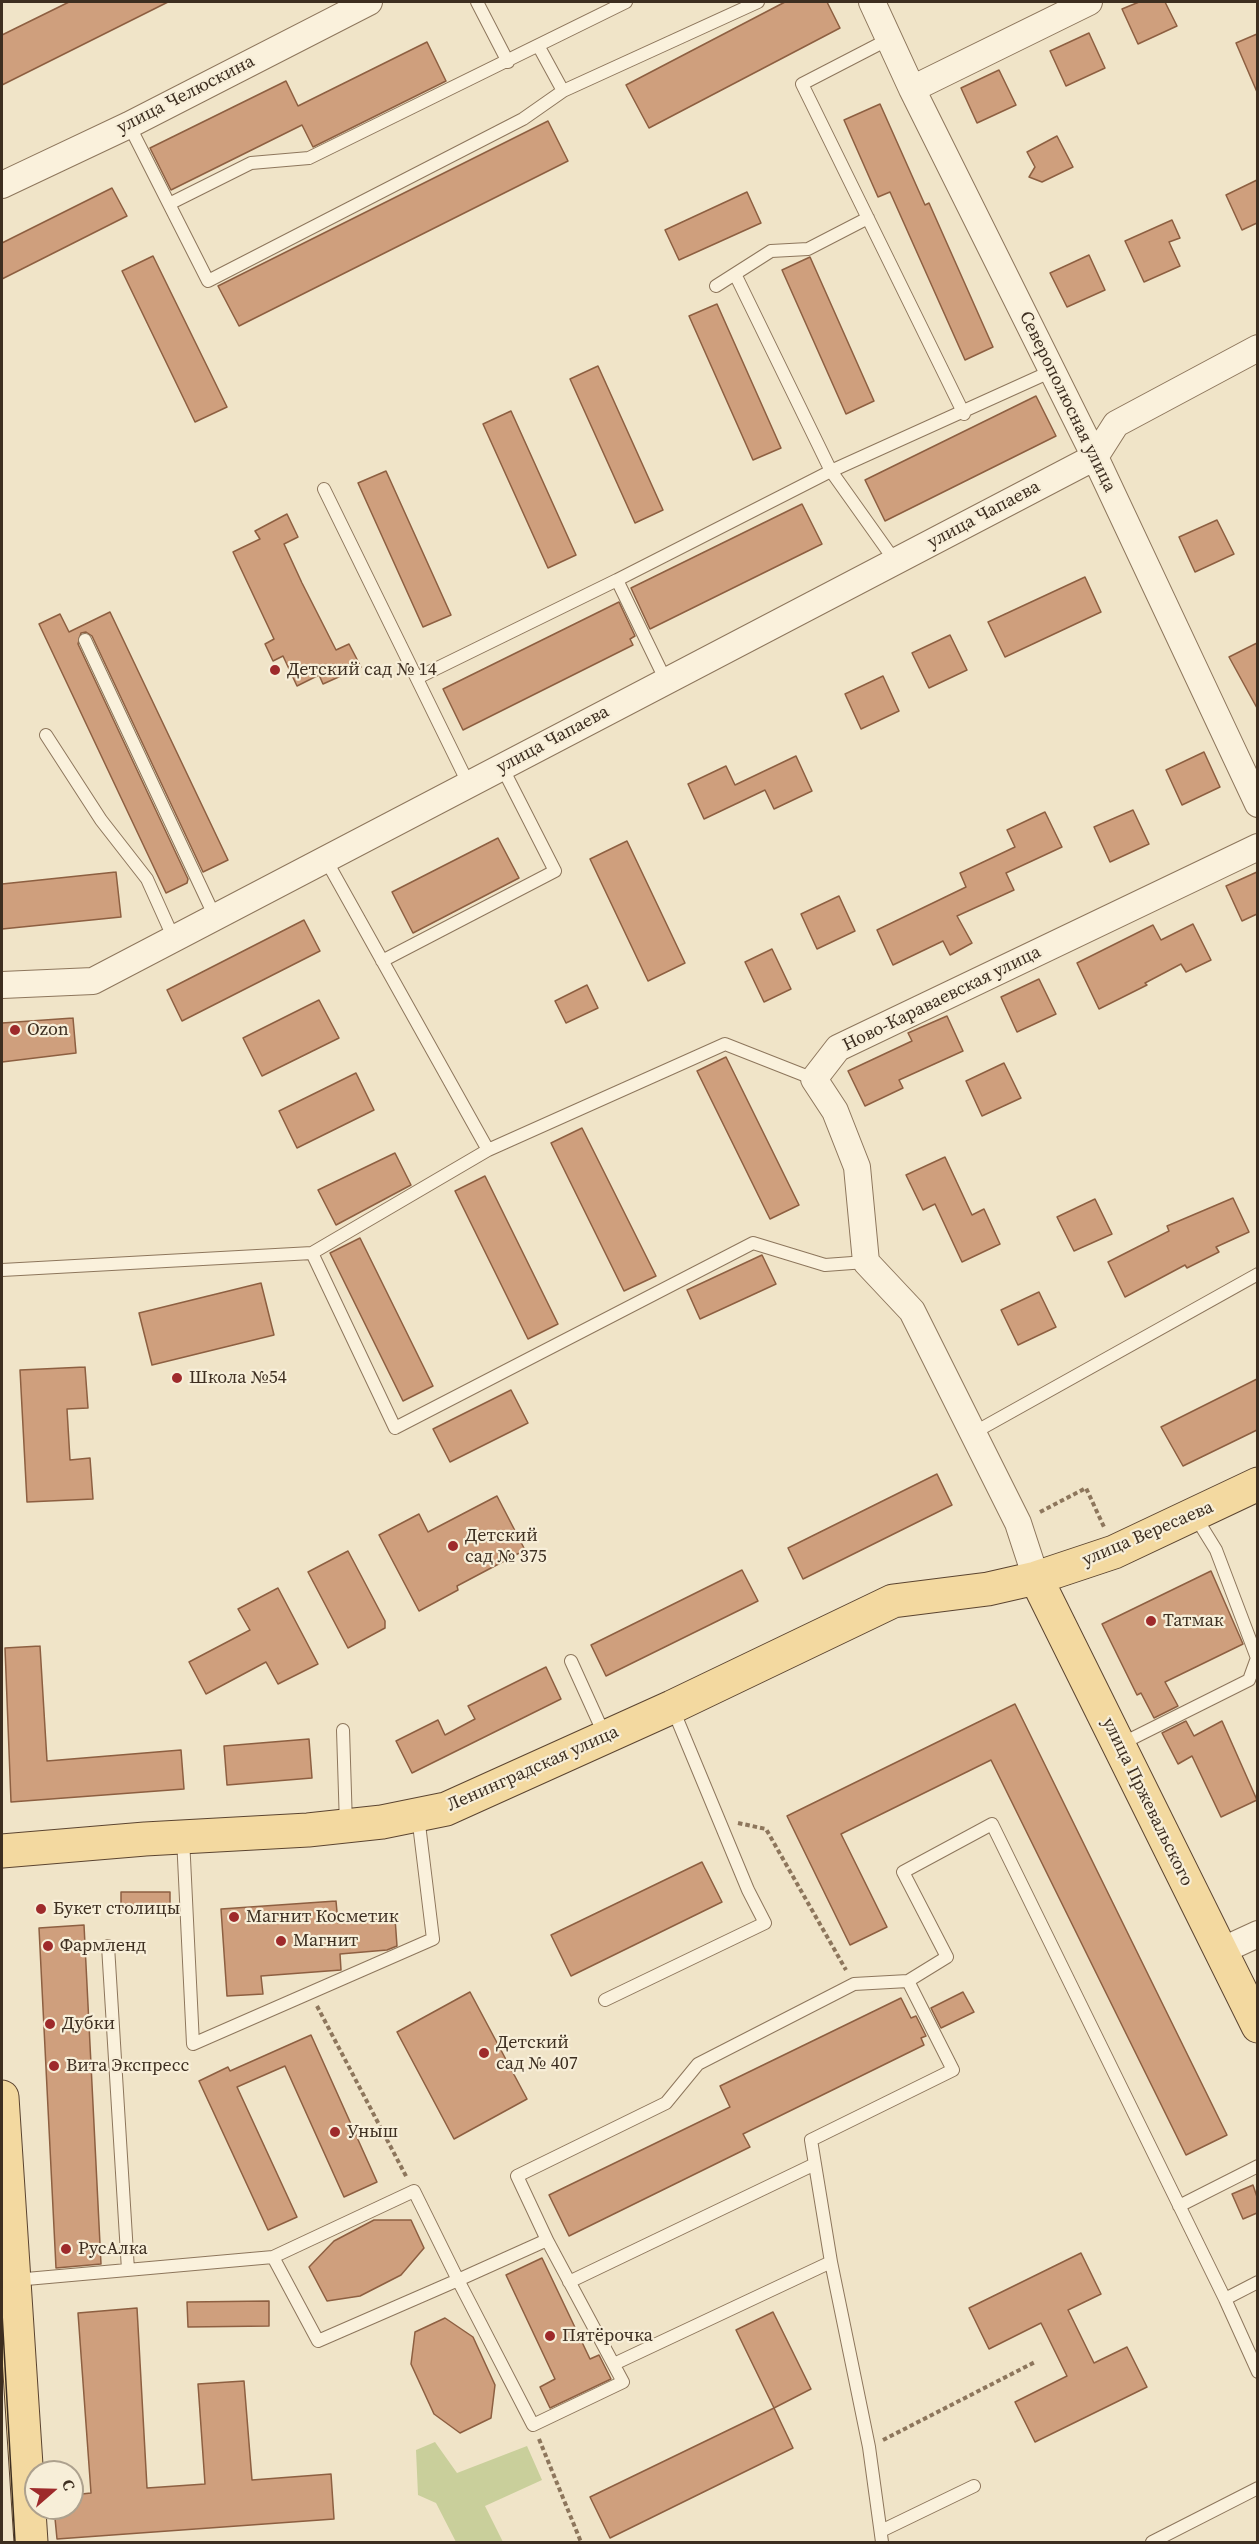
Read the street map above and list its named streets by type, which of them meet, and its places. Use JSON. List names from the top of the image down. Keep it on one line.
{"streets":{"main road":["улица Вересаева","Ленинградская улица","улица Пржевальского"],"street":["улица Челюскина","Северополюсная улица","улица Чапаева","Ново-Караваевская улица"]},"crossings":[["Северополюсная улица","улица Чапаева"],["улица Вересаева","Ленинградская улица"],["улица Вересаева","улица Пржевальского"],["Ленинградская улица","улица Пржевальского"]],"places":["Детский сад № 14","Ozon","Школа №54","Детский сад № 375","Татмак","Букет столицы","Магнит Косметик","Магнит","Фармленд","Дубки","Детский сад № 407","Вита Экспресс","Уныш","РусАлка","Пятёрочка"],"north":"right"}
